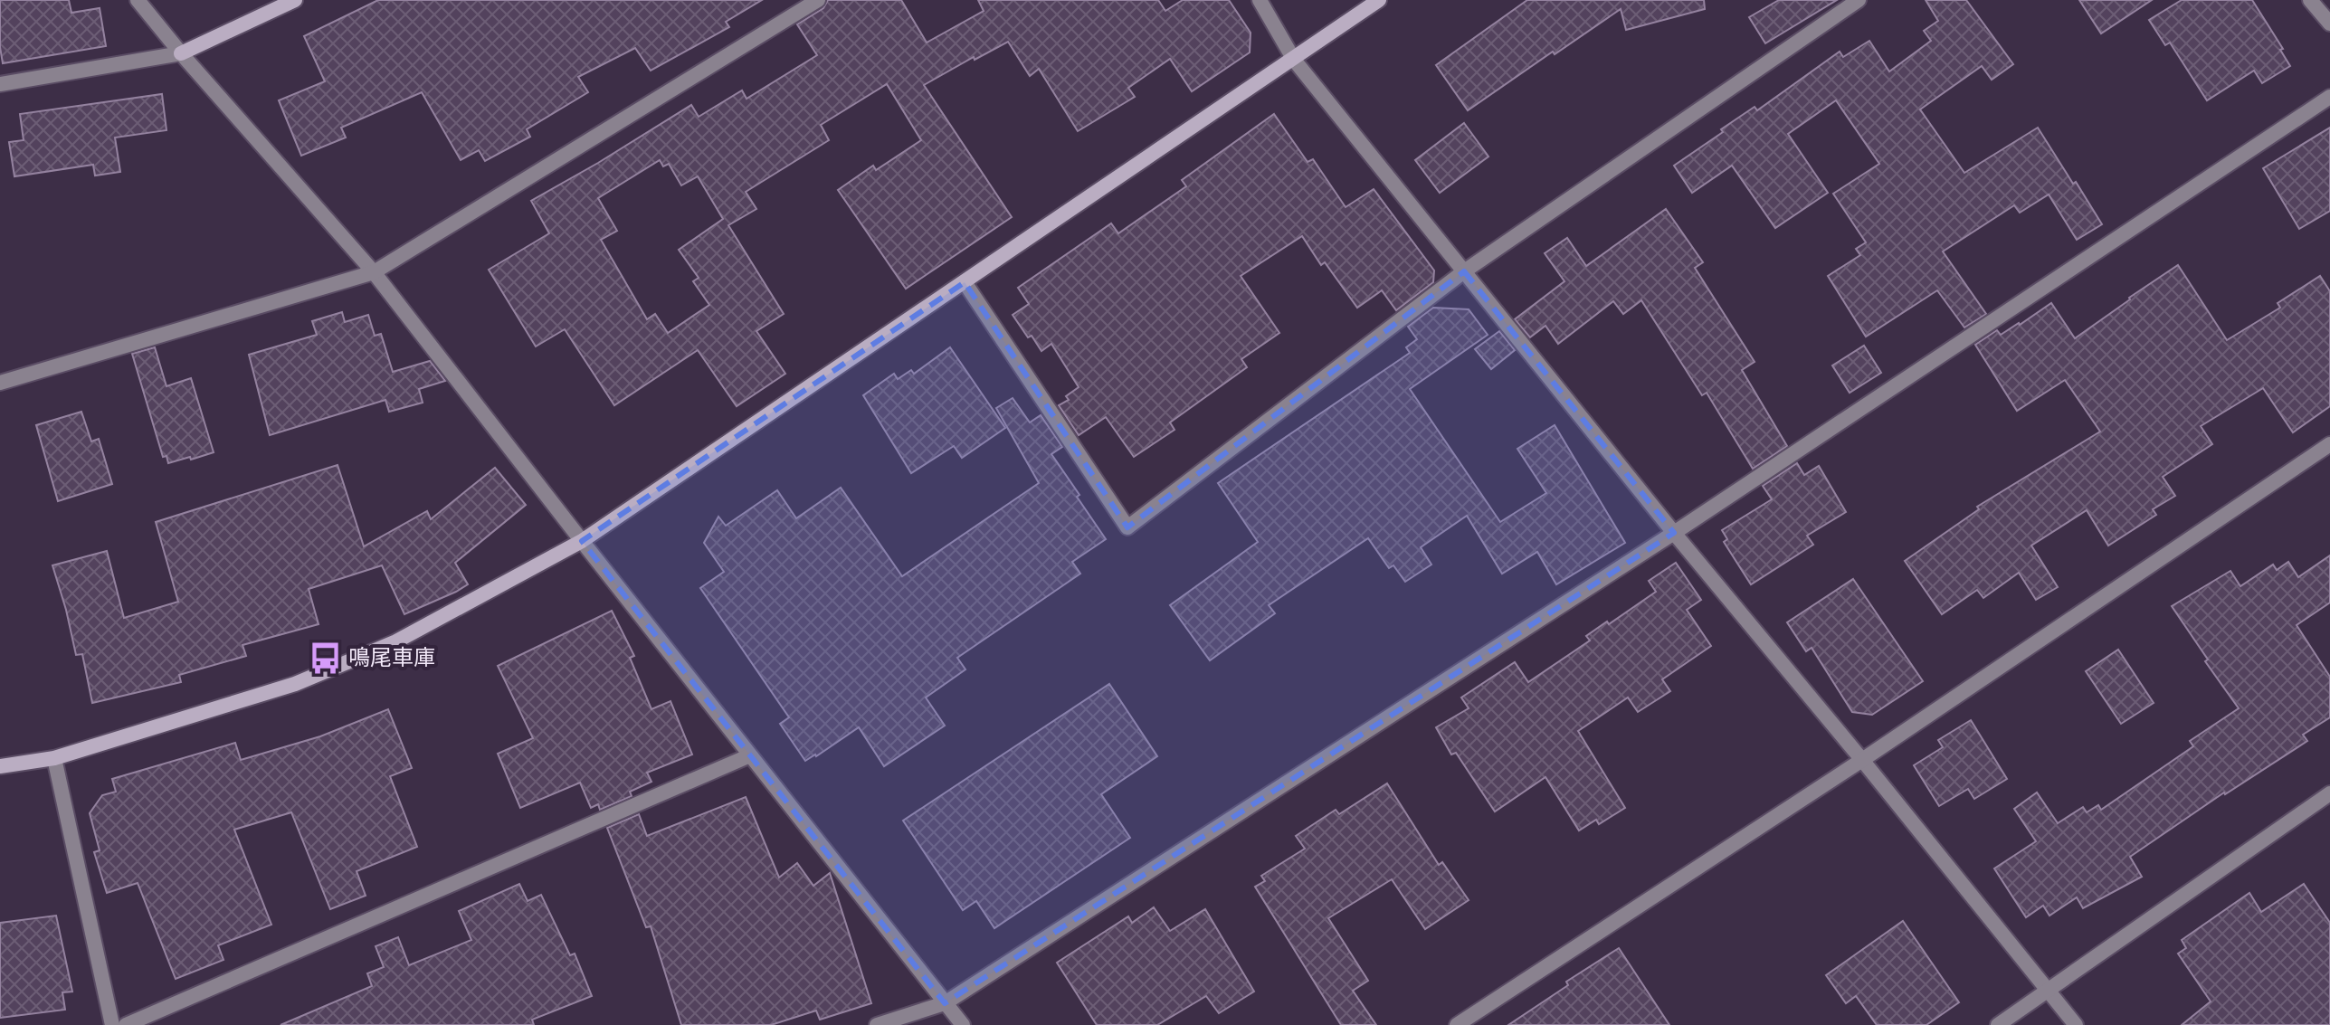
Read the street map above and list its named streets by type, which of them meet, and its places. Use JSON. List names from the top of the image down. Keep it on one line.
{"places":{"bus stop":["鳴尾車庫"]}}
